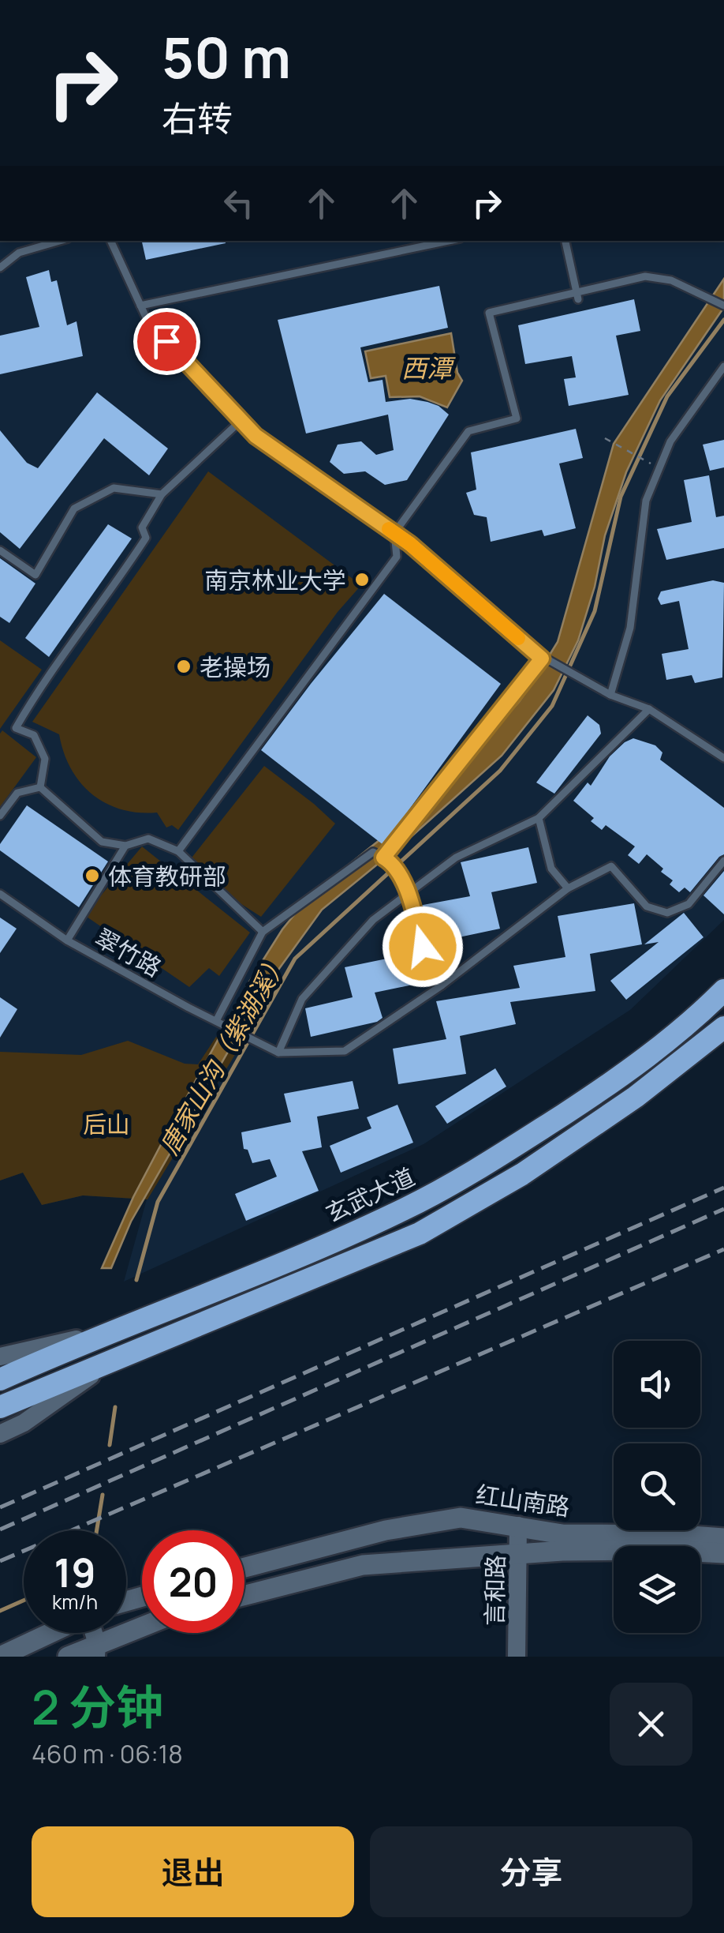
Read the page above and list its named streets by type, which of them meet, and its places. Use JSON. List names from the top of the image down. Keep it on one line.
{"streets":{"highway":["玄武大道"],"main road":["红山南路"],"street":["言和路"],"lane":["翠竹路"]},"crossings":[["红山南路","言和路"]],"water":["西潭","唐家山沟（紫湖溪）"],"parks":["后山"],"places":["南京林业大学","老操场","体育教研部"],"page":{"turn":["50 m","右转"],"speed":"19 km/h","limit":"20","heading":["2 分钟","460 m · 06:18"],"buttons":["退出","分享"]}}
